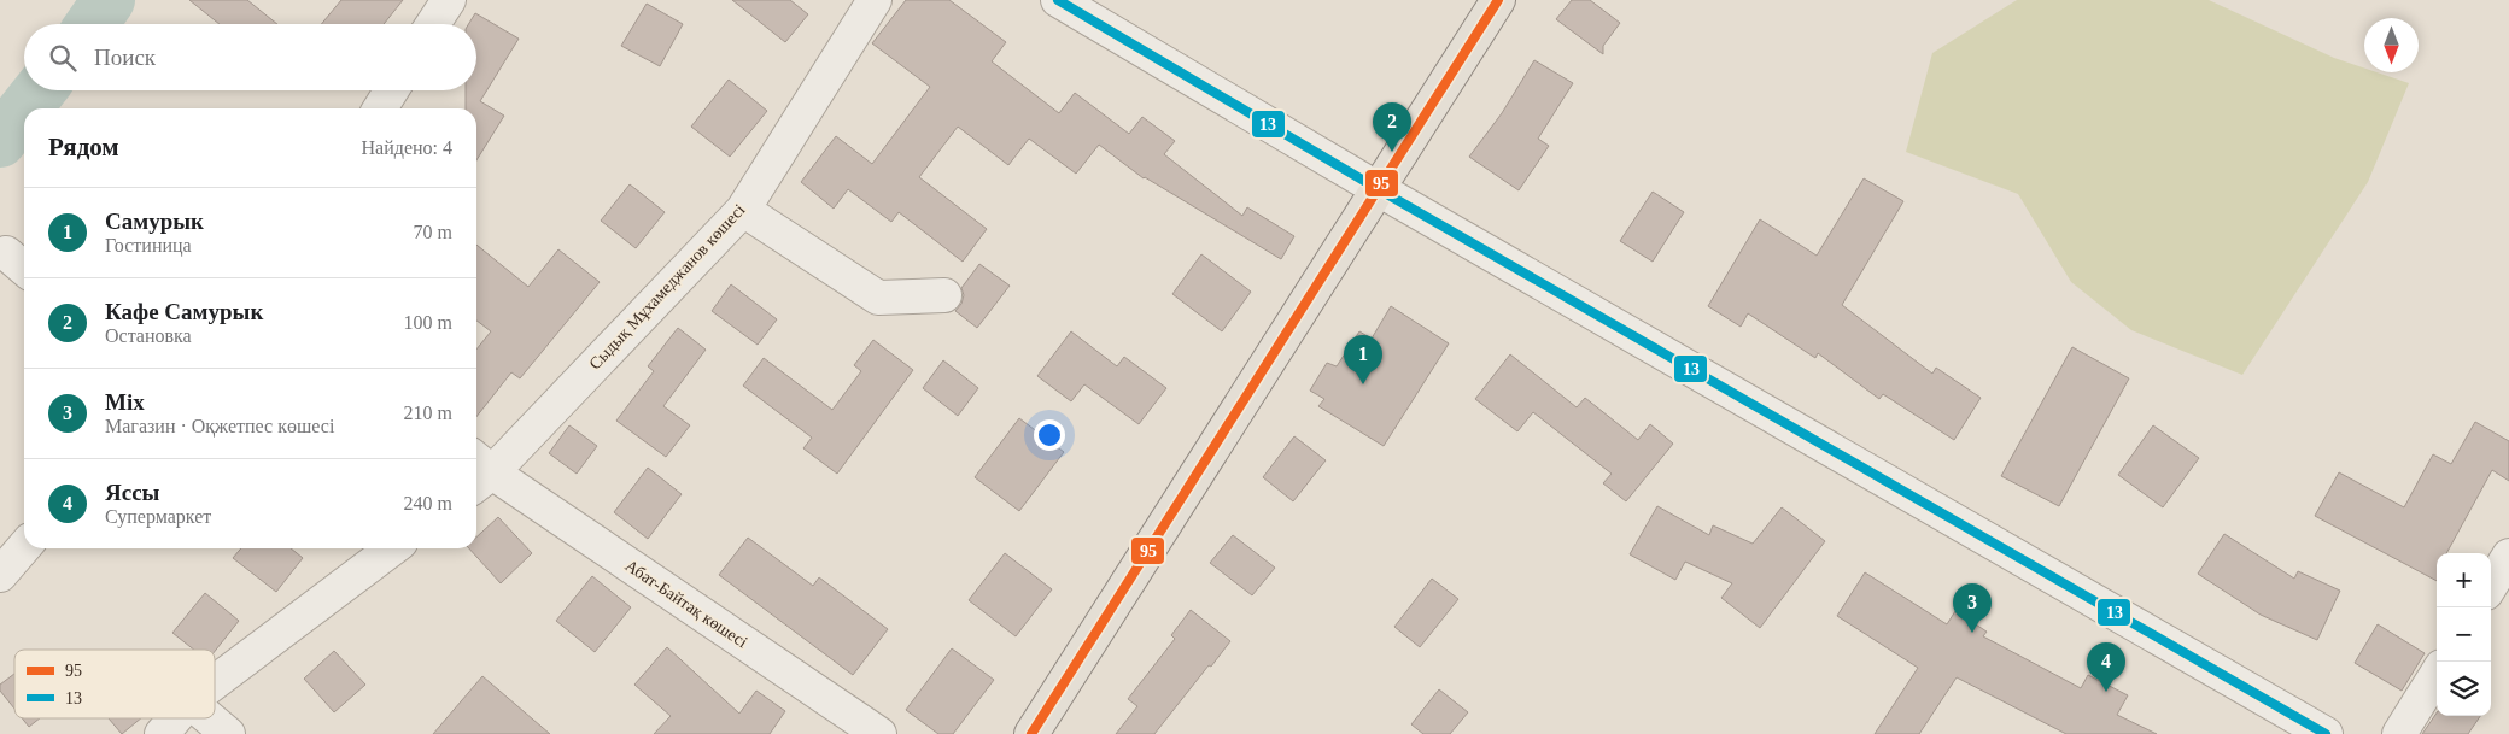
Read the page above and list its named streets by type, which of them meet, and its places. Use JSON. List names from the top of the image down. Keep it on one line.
{"streets":{"street":["Сыдық Мұхамеджанов көшесі","Абат-Байтақ көшесі"]},"crossings":[["Сыдық Мұхамеджанов көшесі","Абат-Байтақ көшесі"]],"lines":["transit line 95","transit line 13"],"legend":["95","13"],"north":"bottom","page":{"search":"Поиск","pins":["2","1","3","4"],"heading":["Рядом","Найдено: 4"],"list":[{"mark":"1","name":"Самурык","note":"Гостиница","value":"70 m"},{"mark":"2","name":"Кафе Самурык","note":"Остановка","value":"100 m"},{"mark":"3","name":"Mix","note":"Магазин · Оқжетпес көшесі","value":"210 m"},{"mark":"4","name":"Яссы","note":"Супермаркет","value":"240 m"}],"map_buttons":["+","−"]}}
